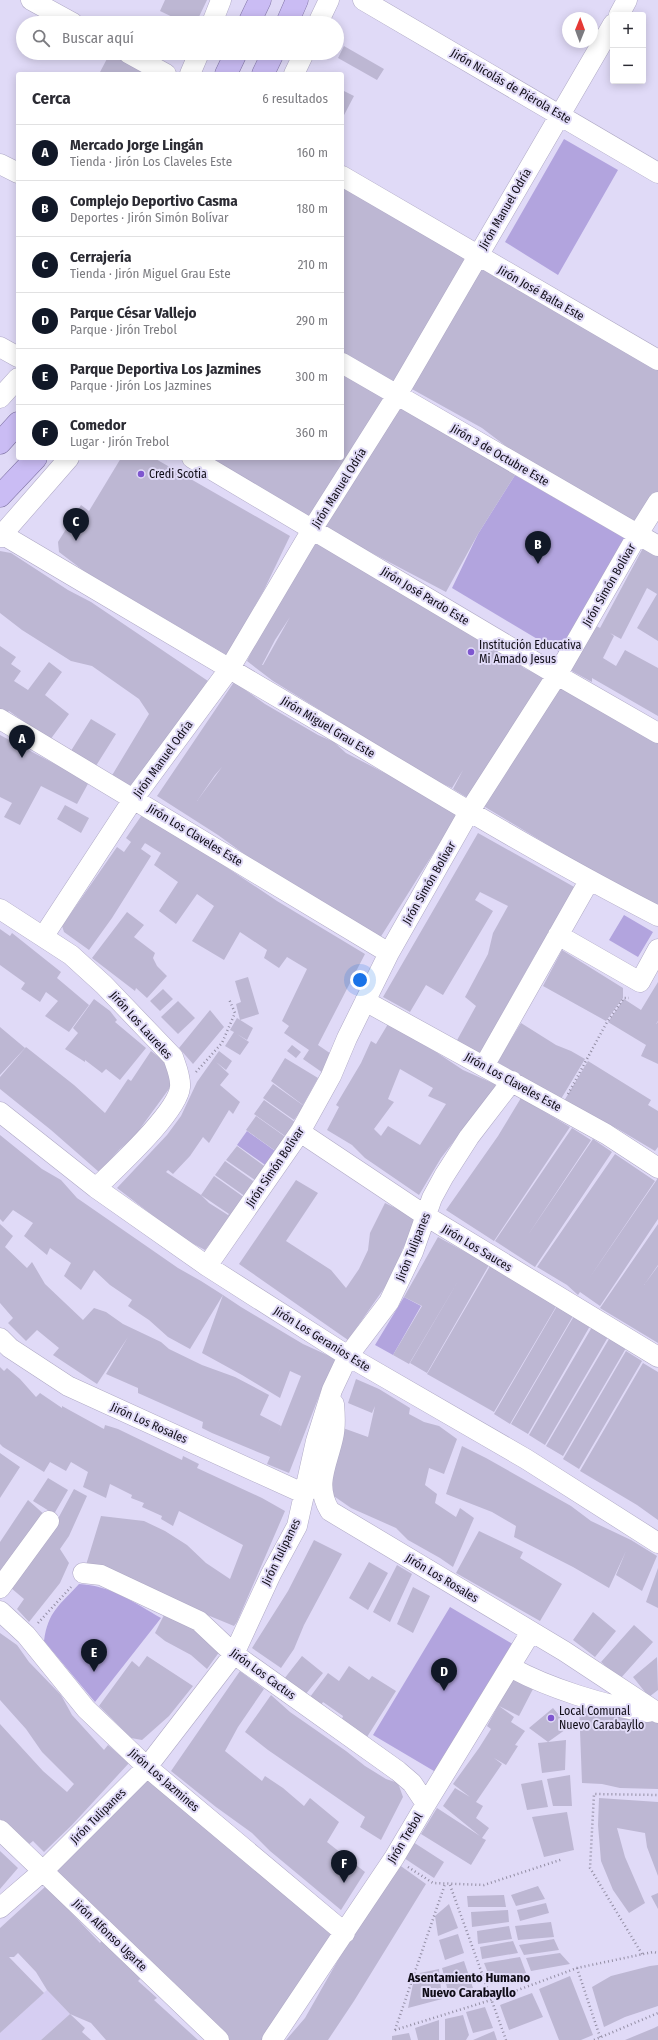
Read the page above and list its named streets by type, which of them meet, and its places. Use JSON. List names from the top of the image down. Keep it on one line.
{"streets":{"street":["Jirón Nicolás de Piérola Este","Jirón Manuel Odría","Jirón José Balta Este","Jirón 3 de Octubre Este","Jirón Simón Bolívar","Jirón José Pardo Este","Jirón Miguel Grau Este","Jirón Los Claveles Este","Jirón Los Laureles","Jirón Tulipanes","Jirón Los Sauces","Jirón Los Geranios Este","Jirón Los Rosales","Jirón Los Cactus","Jirón Los Jazmines","Jirón Trebol","Jirón Alfonso Ugarte"]},"crossings":[["Jirón Nicolás de Piérola Este","Jirón Manuel Odría"],["Jirón Manuel Odría","Jirón José Balta Este"],["Jirón Manuel Odría","Jirón 3 de Octubre Este"],["Jirón Manuel Odría","Jirón José Pardo Este"],["Jirón Manuel Odría","Jirón Miguel Grau Este"],["Jirón Manuel Odría","Jirón Los Claveles Este"],["Jirón Manuel Odría","Jirón Los Laureles"],["Jirón 3 de Octubre Este","Jirón Simón Bolívar"],["Jirón Simón Bolívar","Jirón José Pardo Este"],["Jirón Simón Bolívar","Jirón Miguel Grau Este"],["Jirón Simón Bolívar","Jirón Los Claveles Este"],["Jirón Simón Bolívar","Jirón Los Sauces"],["Jirón Simón Bolívar","Jirón Los Geranios Este"],["Jirón Los Claveles Este","Jirón Tulipanes"],["Jirón Tulipanes","Jirón Los Sauces"],["Jirón Tulipanes","Jirón Los Geranios Este"],["Jirón Tulipanes","Jirón Los Rosales"],["Jirón Tulipanes","Jirón Los Cactus"],["Jirón Tulipanes","Jirón Los Jazmines"],["Jirón Tulipanes","Jirón Alfonso Ugarte"],["Jirón Los Rosales","Jirón Trebol"],["Jirón Los Cactus","Jirón Trebol"],["Jirón Los Jazmines","Jirón Trebol"]],"districts":["Asentamiento Humano Nuevo Carabayllo"],"places":["Credi Scotia","Institución Educativa Mi Amado Jesus","Local Comunal Nuevo Carabayllo"],"north":"top","page":{"map_buttons":["+","−"],"search":"Buscar aquí","heading":["Cerca","6 resultados"],"list":[{"mark":"A","name":"Mercado Jorge Lingán","note":"Tienda · Jirón Los Claveles Este","value":"160 m"},{"mark":"B","name":"Complejo Deportivo Casma","note":"Deportes · Jirón Simón Bolívar","value":"180 m"},{"mark":"C","name":"Cerrajería","note":"Tienda · Jirón Miguel Grau Este","value":"210 m"},{"mark":"D","name":"Parque César Vallejo","note":"Parque · Jirón Trebol","value":"290 m"},{"mark":"E","name":"Parque Deportiva Los Jazmines","note":"Parque · Jirón Los Jazmines","value":"300 m"},{"mark":"F","name":"Comedor","note":"Lugar · Jirón Trebol","value":"360 m"}],"pins":["C","B","A","E","D","F"]}}
